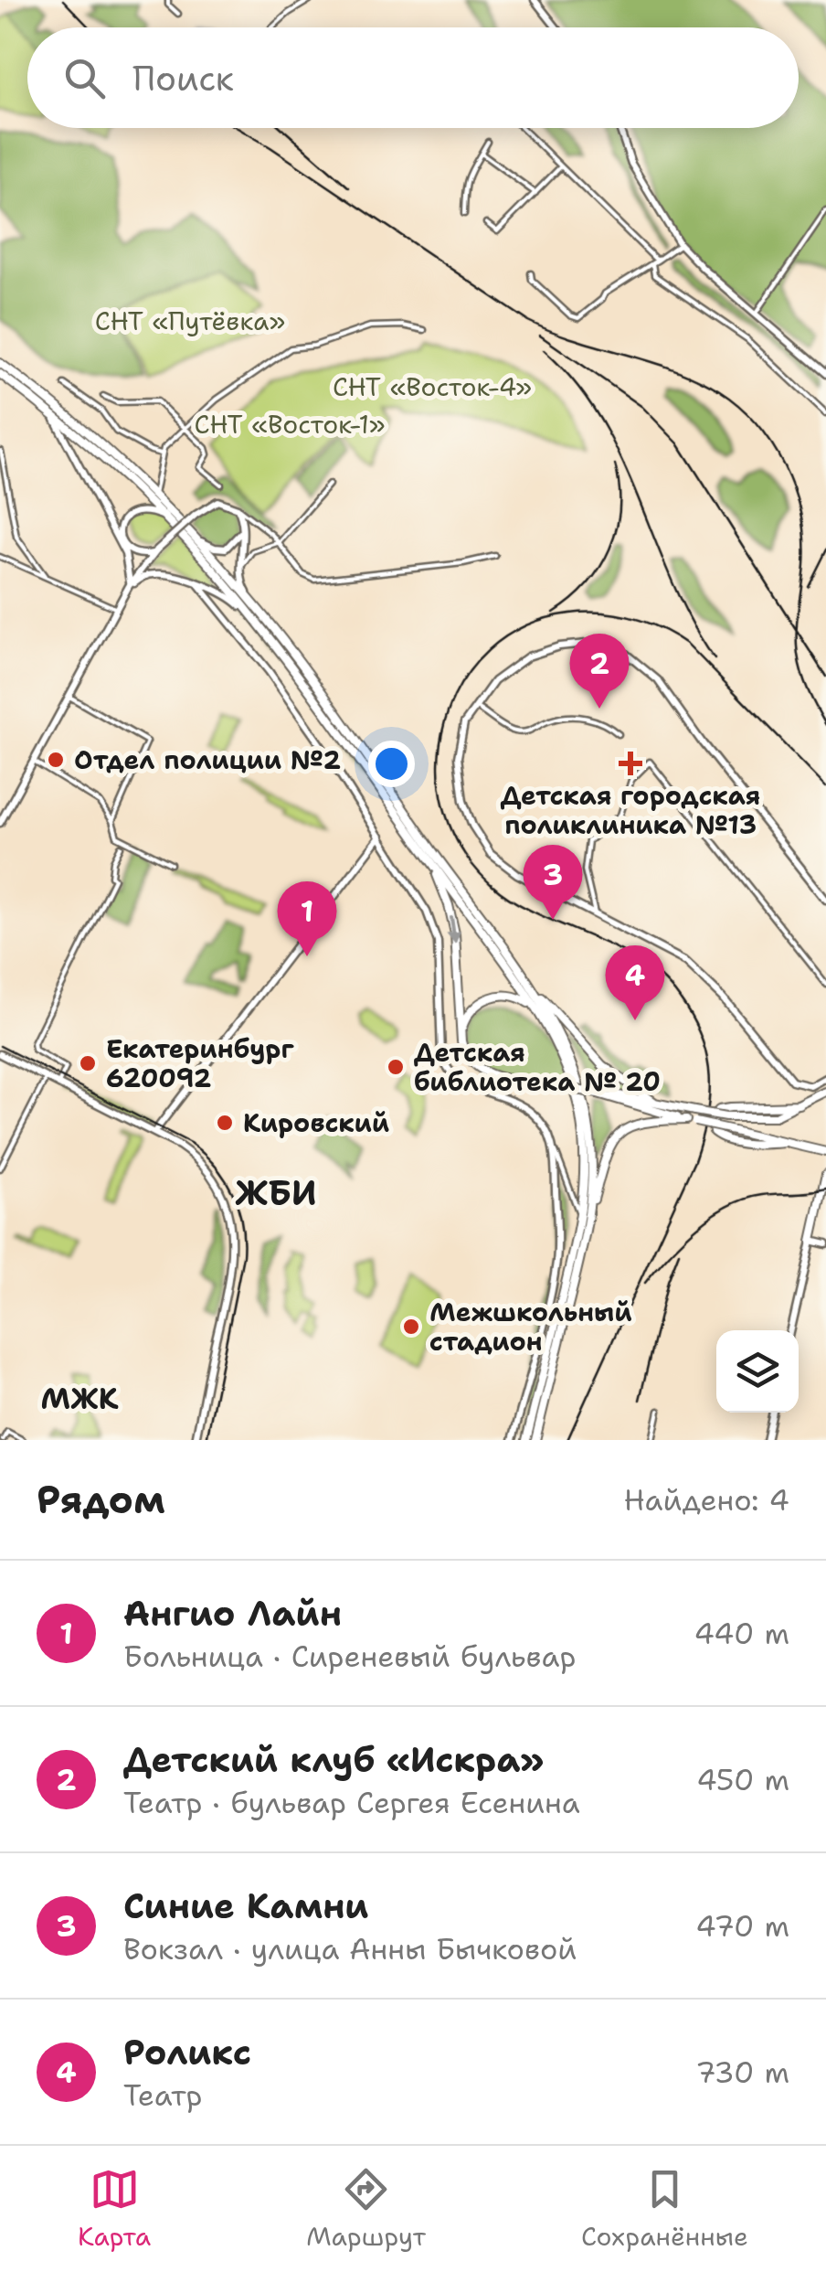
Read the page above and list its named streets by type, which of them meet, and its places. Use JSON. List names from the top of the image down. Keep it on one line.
{"districts":["ЖБИ","МЖК"],"parks":["СНТ «Путёвка»","СНТ «Восток-4»","СНТ «Восток-1»"],"places":{"other":["Отдел полиции №2","Екатеринбург 620092","Детская библиотека № 20","Кировский","Межшкольный стадион"],"health":["Детская городская поликлиника №13"]},"page":{"search":"Поиск","pins":["2","3","1","4"],"heading":["Рядом","Найдено: 4"],"list":[{"mark":"1","name":"Ангио Лайн","note":"Больница · Сиреневый бульвар","value":"440 m"},{"mark":"2","name":"Детский клуб «Искра»","note":"Театр · бульвар Сергея Есенина","value":"450 m"},{"mark":"3","name":"Синие Камни","note":"Вокзал · улица Анны Бычковой","value":"470 m"},{"mark":"4","name":"Роликс","note":"Театр","value":"730 m"}],"nav":["Карта","Маршрут","Сохранённые"]}}
